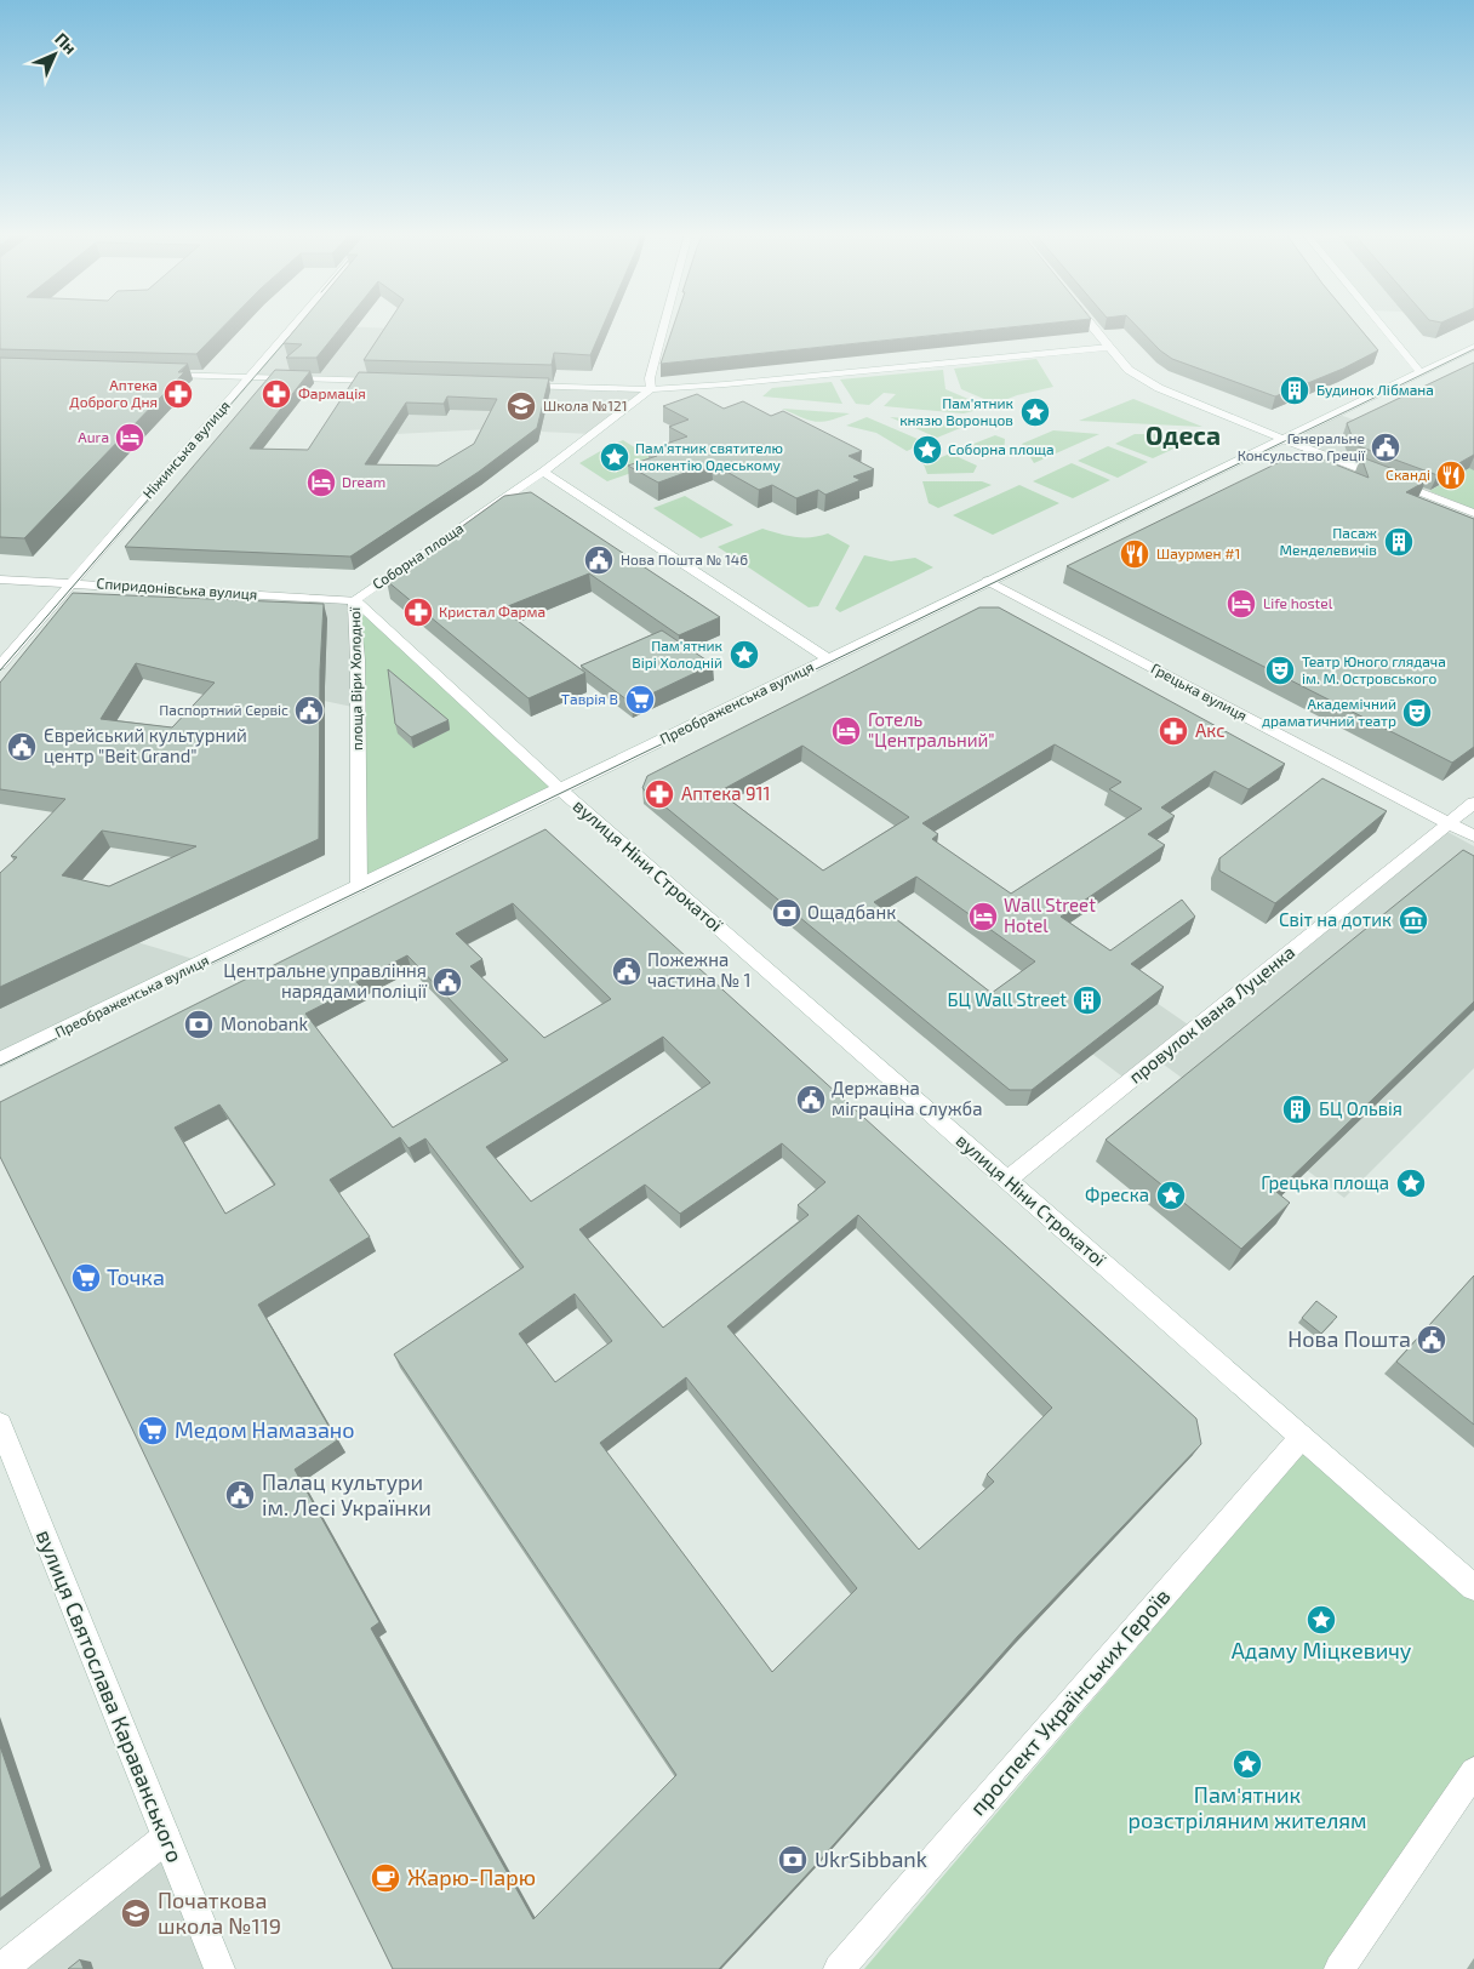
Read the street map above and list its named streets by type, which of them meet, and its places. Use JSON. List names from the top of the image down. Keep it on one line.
{"streets":{"street":["Ніжинська вулиця","Соборна площа","Спиридонівська вулиця","площа Віри Холодної","Грецька вулиця","Преображенська вулиця","вулиця Ніни Строкатої","провулок Івана Луценка","вулиця Святослава Караванського","проспект Українських Героїв"]},"crossings":[["Ніжинська вулиця","Спиридонівська вулиця"],["Соборна площа","Спиридонівська вулиця"],["Соборна площа","площа Віри Холодної"],["Спиридонівська вулиця","площа Віри Холодної"],["площа Віри Холодної","Преображенська вулиця"],["площа Віри Холодної","вулиця Ніни Строкатої"],["Грецька вулиця","Преображенська вулиця"],["Грецька вулиця","провулок Івана Луценка"],["Преображенська вулиця","вулиця Ніни Строкатої"],["вулиця Ніни Строкатої","провулок Івана Луценка"],["вулиця Ніни Строкатої","проспект Українських Героїв"]],"districts":["Одеса"],"places":{"building":["Будинок Лібмана","Пасаж Менделевичів","БЦ Wall Street","БЦ Ольвія"],"pharmacy":["Аптека Доброго Дня","Фармація","Кристал Фарма","Акс","Аптека 911"],"school or university":["Школа №121","Початкова школа №119"],"place":["Пам'ятник князю Воронцов","Соборна площа","Пам'ятник святителю Інокентію Одеському","Пам'ятник Вірі Холодній","Грецька площа","Фреска","Адаму Міцкевичу","Пам'ятник розстріляним жителям"],"hotel":["Aura","Dream","Life hostel","Готель \"Центральний\"","Wall Street Hotel"],"public building":["Генеральне Консульство Греції","Нова Пошта № 146","Паспортний Сервіс","Єврейський культурний центр \"Beit Grand\"","Пожежна частина № 1","Центральне управління нарядами поліції","Державна міграціна служба","Нова Пошта","Палац культури ім. Лесі Українки"],"restaurant":["Сканді","Шаурмен #1"],"theatre":["Театр Юного глядача ім. М. Островського","Академічний драматичний театр"],"supermarket":["Таврія В","Точка","Медом Намазано"],"bank":["Ощадбанк","Monobank","UkrSibbank"],"museum":["Світ на дотик"],"cafe":["Жарю-Парю"]},"north":"top right"}
